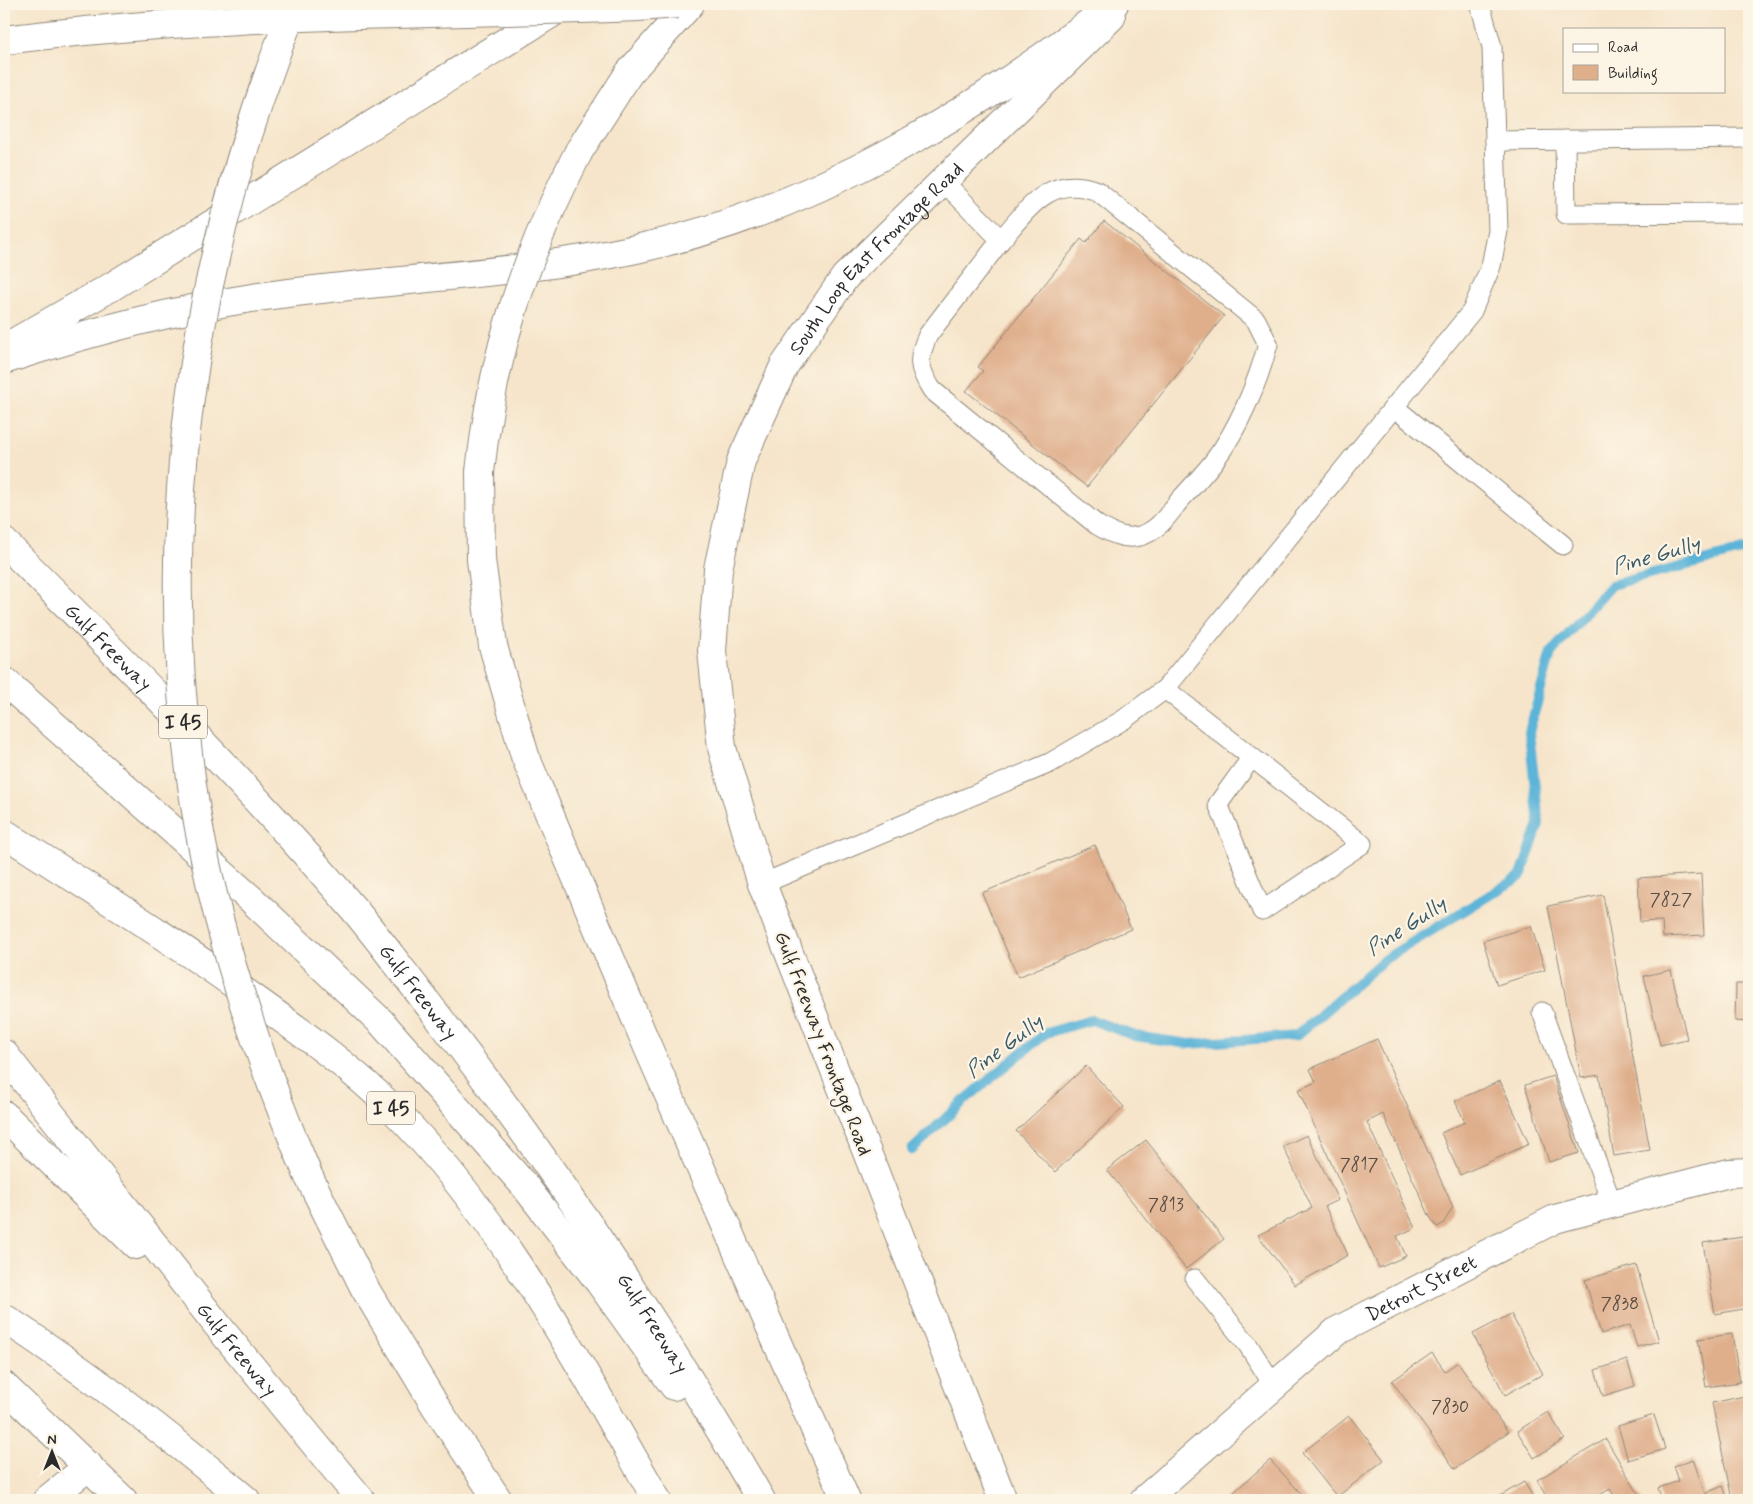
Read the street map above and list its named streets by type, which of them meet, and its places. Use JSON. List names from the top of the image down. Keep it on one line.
{"streets":{"main road":["South Loop East Frontage Road","Gulf Freeway","I 45","Gulf Freeway Frontage Road","Detroit Street"]},"crossings":[["South Loop East Frontage Road","Gulf Freeway Frontage Road"]],"water":["Pine Gully"],"house_numbers":["7827","7817","7813","7838","7830"],"legend":["Road","Building"],"north":"top"}
